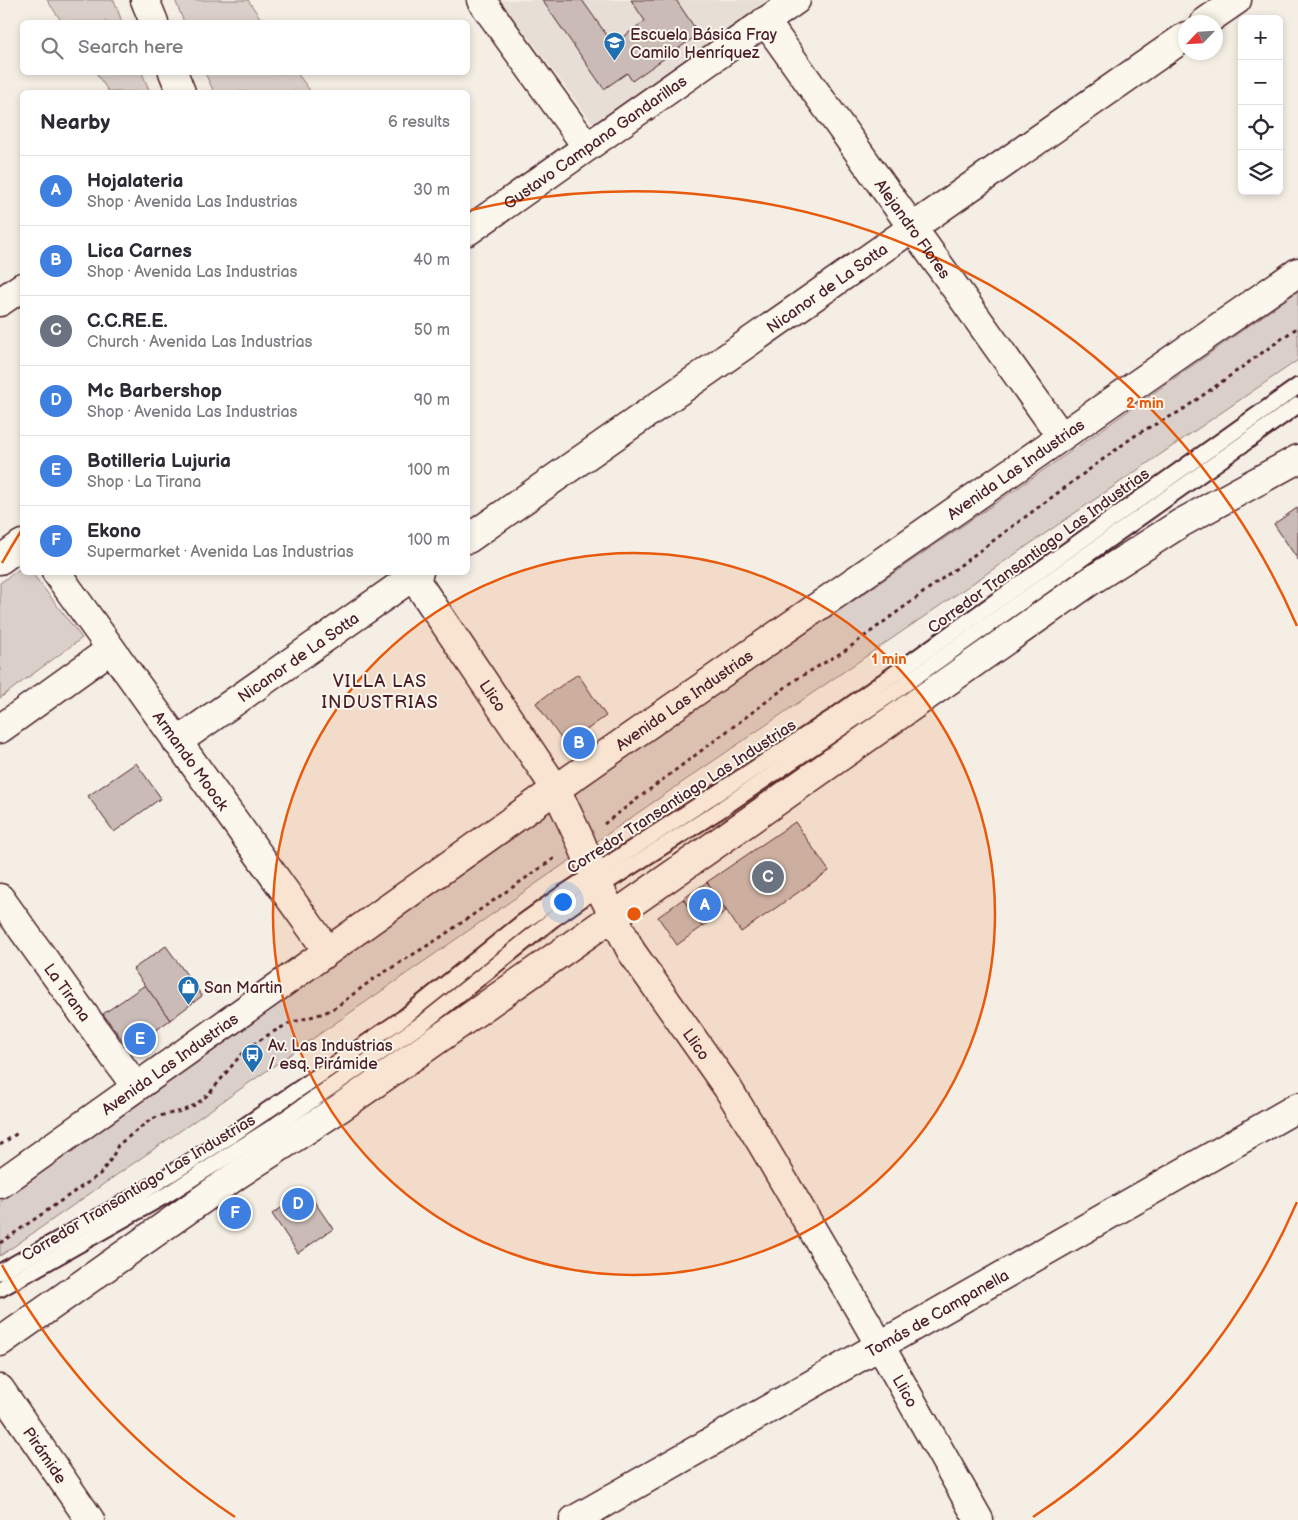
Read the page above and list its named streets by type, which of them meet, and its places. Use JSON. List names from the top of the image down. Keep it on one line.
{"streets":{"street":["Gustavo Campana Gandarillas","Alejandro Flores","Nicanor de La Sotta","Avenida Las Industrias","Llico","Armando Moock","La Tirana","Tomás de Campanella","Pirámide"],"lane":["Corredor Transantiago Las Industrias"]},"crossings":[["Gustavo Campana Gandarillas","Alejandro Flores"],["Alejandro Flores","Nicanor de La Sotta"],["Alejandro Flores","Avenida Las Industrias"],["Nicanor de La Sotta","Armando Moock"],["Avenida Las Industrias","Llico"],["Avenida Las Industrias","Armando Moock"],["Avenida Las Industrias","La Tirana"],["Corredor Transantiago Las Industrias","Llico"],["Llico","Tomás de Campanella"]],"districts":["VILLA LAS INDUSTRIAS"],"places":{"school or university":["Escuela Básica Fray Camilo Henríquez"],"shop":["San Martin"],"bus stop":["Av. Las Industrias / esq. Pirámide"]},"north":"bottom left","page":{"map_buttons":["+","−"],"search":"Search here","heading":["Nearby","6 results"],"list":[{"mark":"A","name":"Hojalateria","note":"Shop · Avenida Las Industrias","value":"30 m"},{"mark":"B","name":"Lica Carnes","note":"Shop · Avenida Las Industrias","value":"40 m"},{"mark":"C","name":"C.C.RE.E.","note":"Church · Avenida Las Industrias","value":"50 m"},{"mark":"D","name":"Mc Barbershop","note":"Shop · Avenida Las Industrias","value":"90 m"},{"mark":"E","name":"Botilleria Lujuria","note":"Shop · La Tirana","value":"100 m"},{"mark":"F","name":"Ekono","note":"Supermarket · Avenida Las Industrias","value":"100 m"}],"pins":["B","C","A","E","D","F"]},"rings":["2 min","1 min"]}
